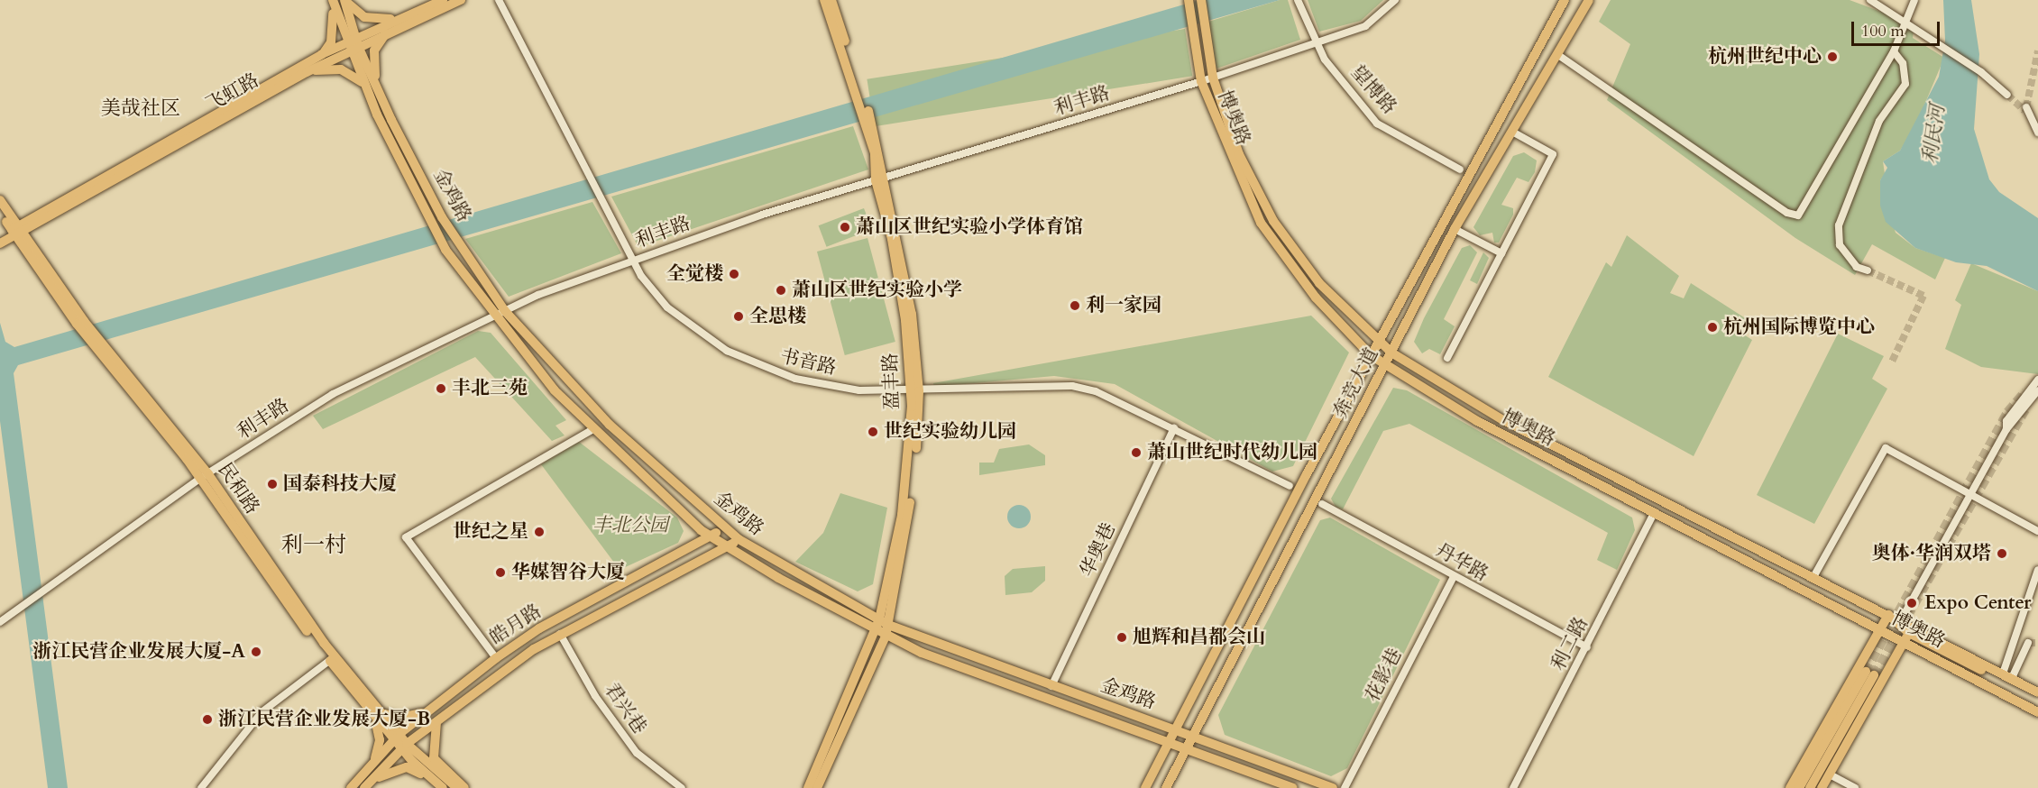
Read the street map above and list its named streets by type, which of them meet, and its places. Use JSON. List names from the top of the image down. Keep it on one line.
{"streets":{"main road":["飞虹路","博奥路","金鸡路","盈丰路","奔竞大道","民和路","皓月路"],"street":["望博路","利丰路","书音路","华奥巷","丹华路","利二路","花影巷","君兴巷"]},"crossings":[["望博路","利丰路"],["飞虹路","金鸡路"],["飞虹路","民和路"],["利丰路","博奥路"],["利丰路","金鸡路"],["利丰路","书音路"],["利丰路","盈丰路"],["利丰路","民和路"],["博奥路","奔竞大道"],["博奥路","利二路"],["金鸡路","盈丰路"],["金鸡路","奔竞大道"],["金鸡路","华奥巷"],["金鸡路","皓月路"],["书音路","盈丰路"],["书音路","华奥巷"],["民和路","皓月路"],["丹华路","利二路"],["丹华路","花影巷"],["皓月路","君兴巷"]],"districts":["美哉社区","利一村"],"water":["利民河"],"parks":["丰北公园"],"places":["杭州世纪中心","萧山区世纪实验小学体育馆","全觉楼","萧山区世纪实验小学","利一家园","全思楼","杭州国际博览中心","丰北三苑","世纪实验幼儿园","萧山世纪时代幼儿园","国泰科技大厦","世纪之星","奥体·华润双塔","华媒智谷大厦","Expo Center","旭辉和昌都会山","浙江民营企业发展大厦-A","浙江民营企业发展大厦-B"],"scale_bar":"100 m"}
